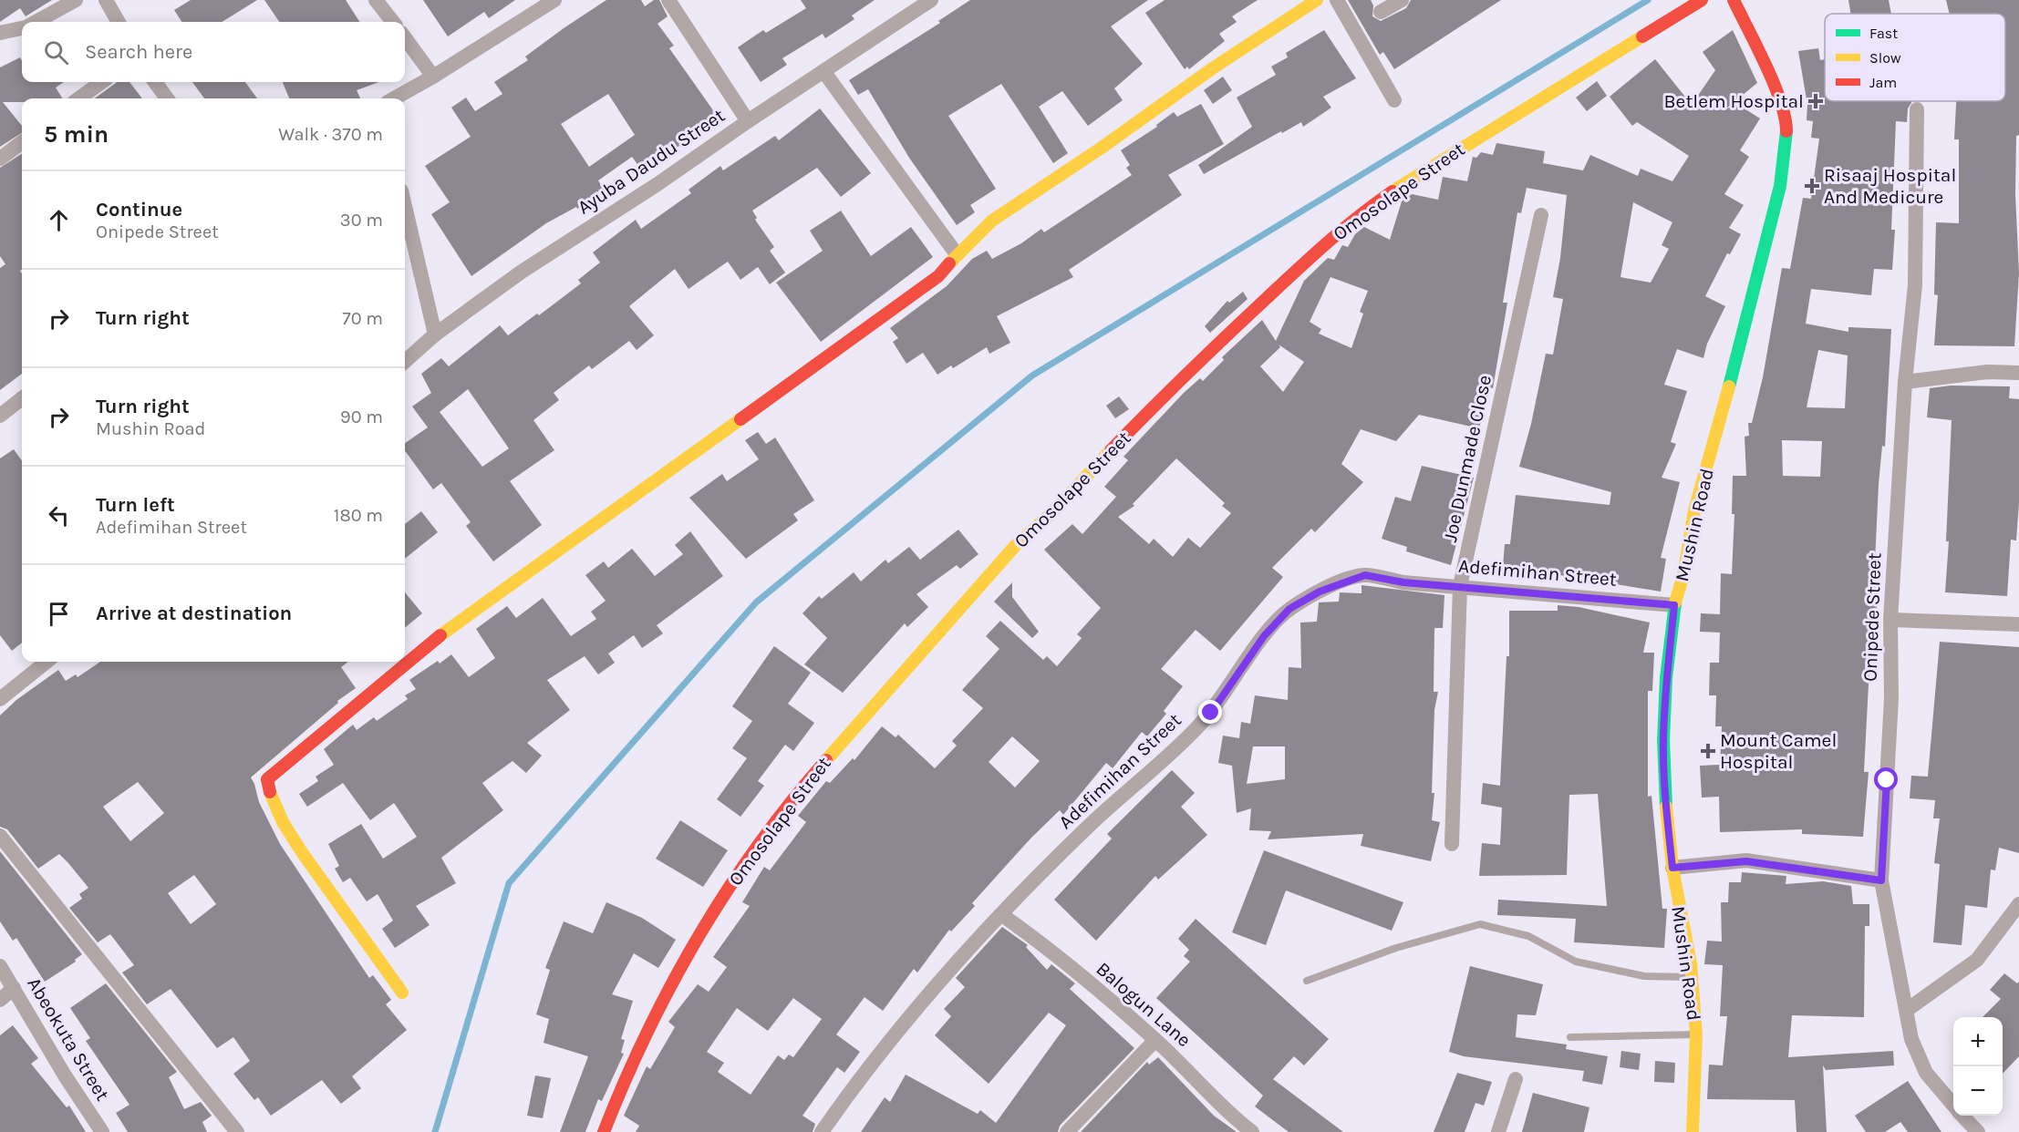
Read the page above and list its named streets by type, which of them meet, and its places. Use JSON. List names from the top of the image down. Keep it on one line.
{"streets":{"street":["Ayuba Daudu Street","Omosolape Street","Joe Dunmade Close","Mushin Road","Adefimihan Street","Onipede Street","Balogun Lane","Abeokuta Street"]},"crossings":[["Joe Dunmade Close","Adefimihan Street"],["Mushin Road","Adefimihan Street"],["Adefimihan Street","Balogun Lane"]],"places":{"health":["Betlem Hospital","Risaaj Hospital And Medicure","Mount Camel Hospital"]},"legend":["Fast","Slow","Jam"],"page":{"search":"Search here","heading":["5 min","Walk · 370 m"],"list":[["Continue","Onipede Street","30 m"],["Turn right","70 m"],["Turn right","Mushin Road","90 m"],["Turn left","Adefimihan Street","180 m"],"Arrive at destination"],"map_buttons":["+","−"]}}
